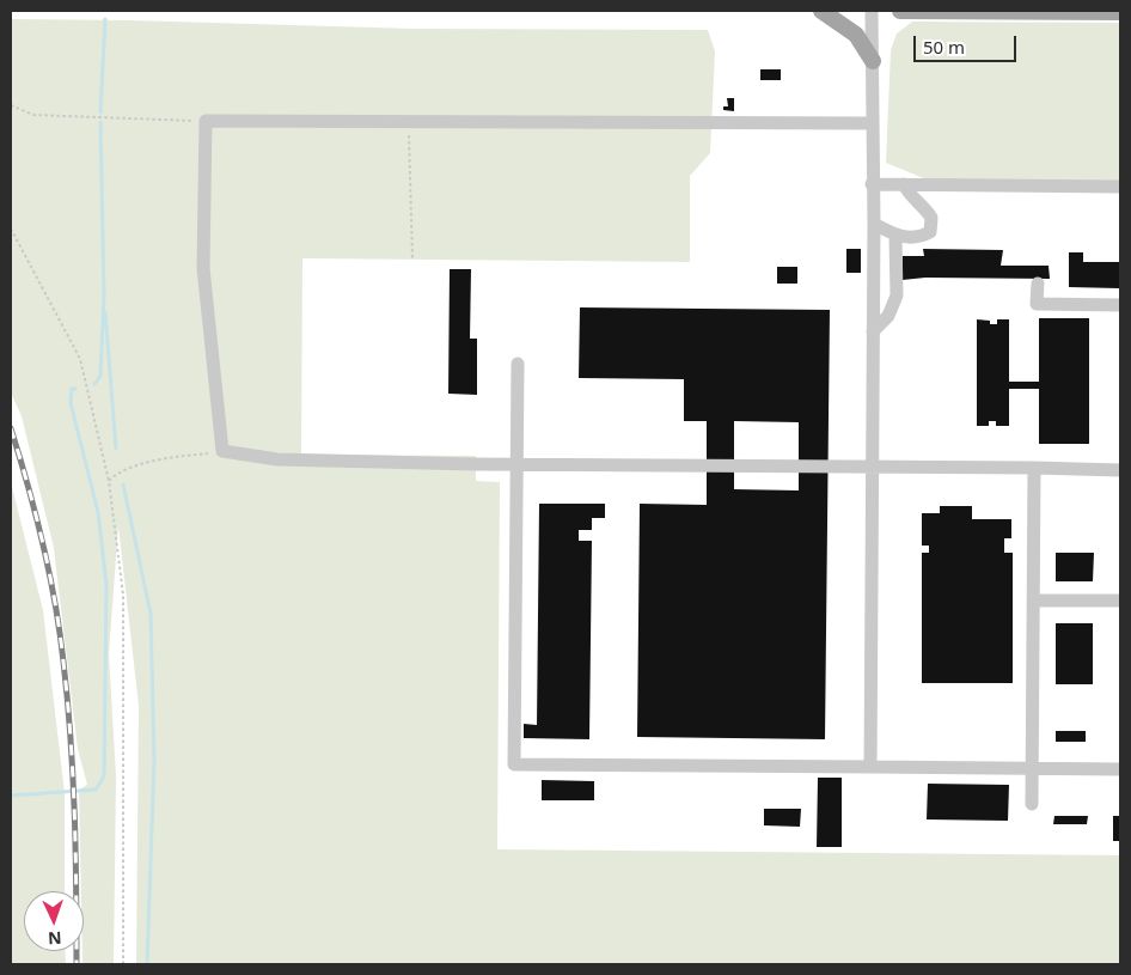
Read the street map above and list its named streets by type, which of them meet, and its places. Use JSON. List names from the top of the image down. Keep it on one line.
{"scale_bar":"50 m","north":"bottom"}
